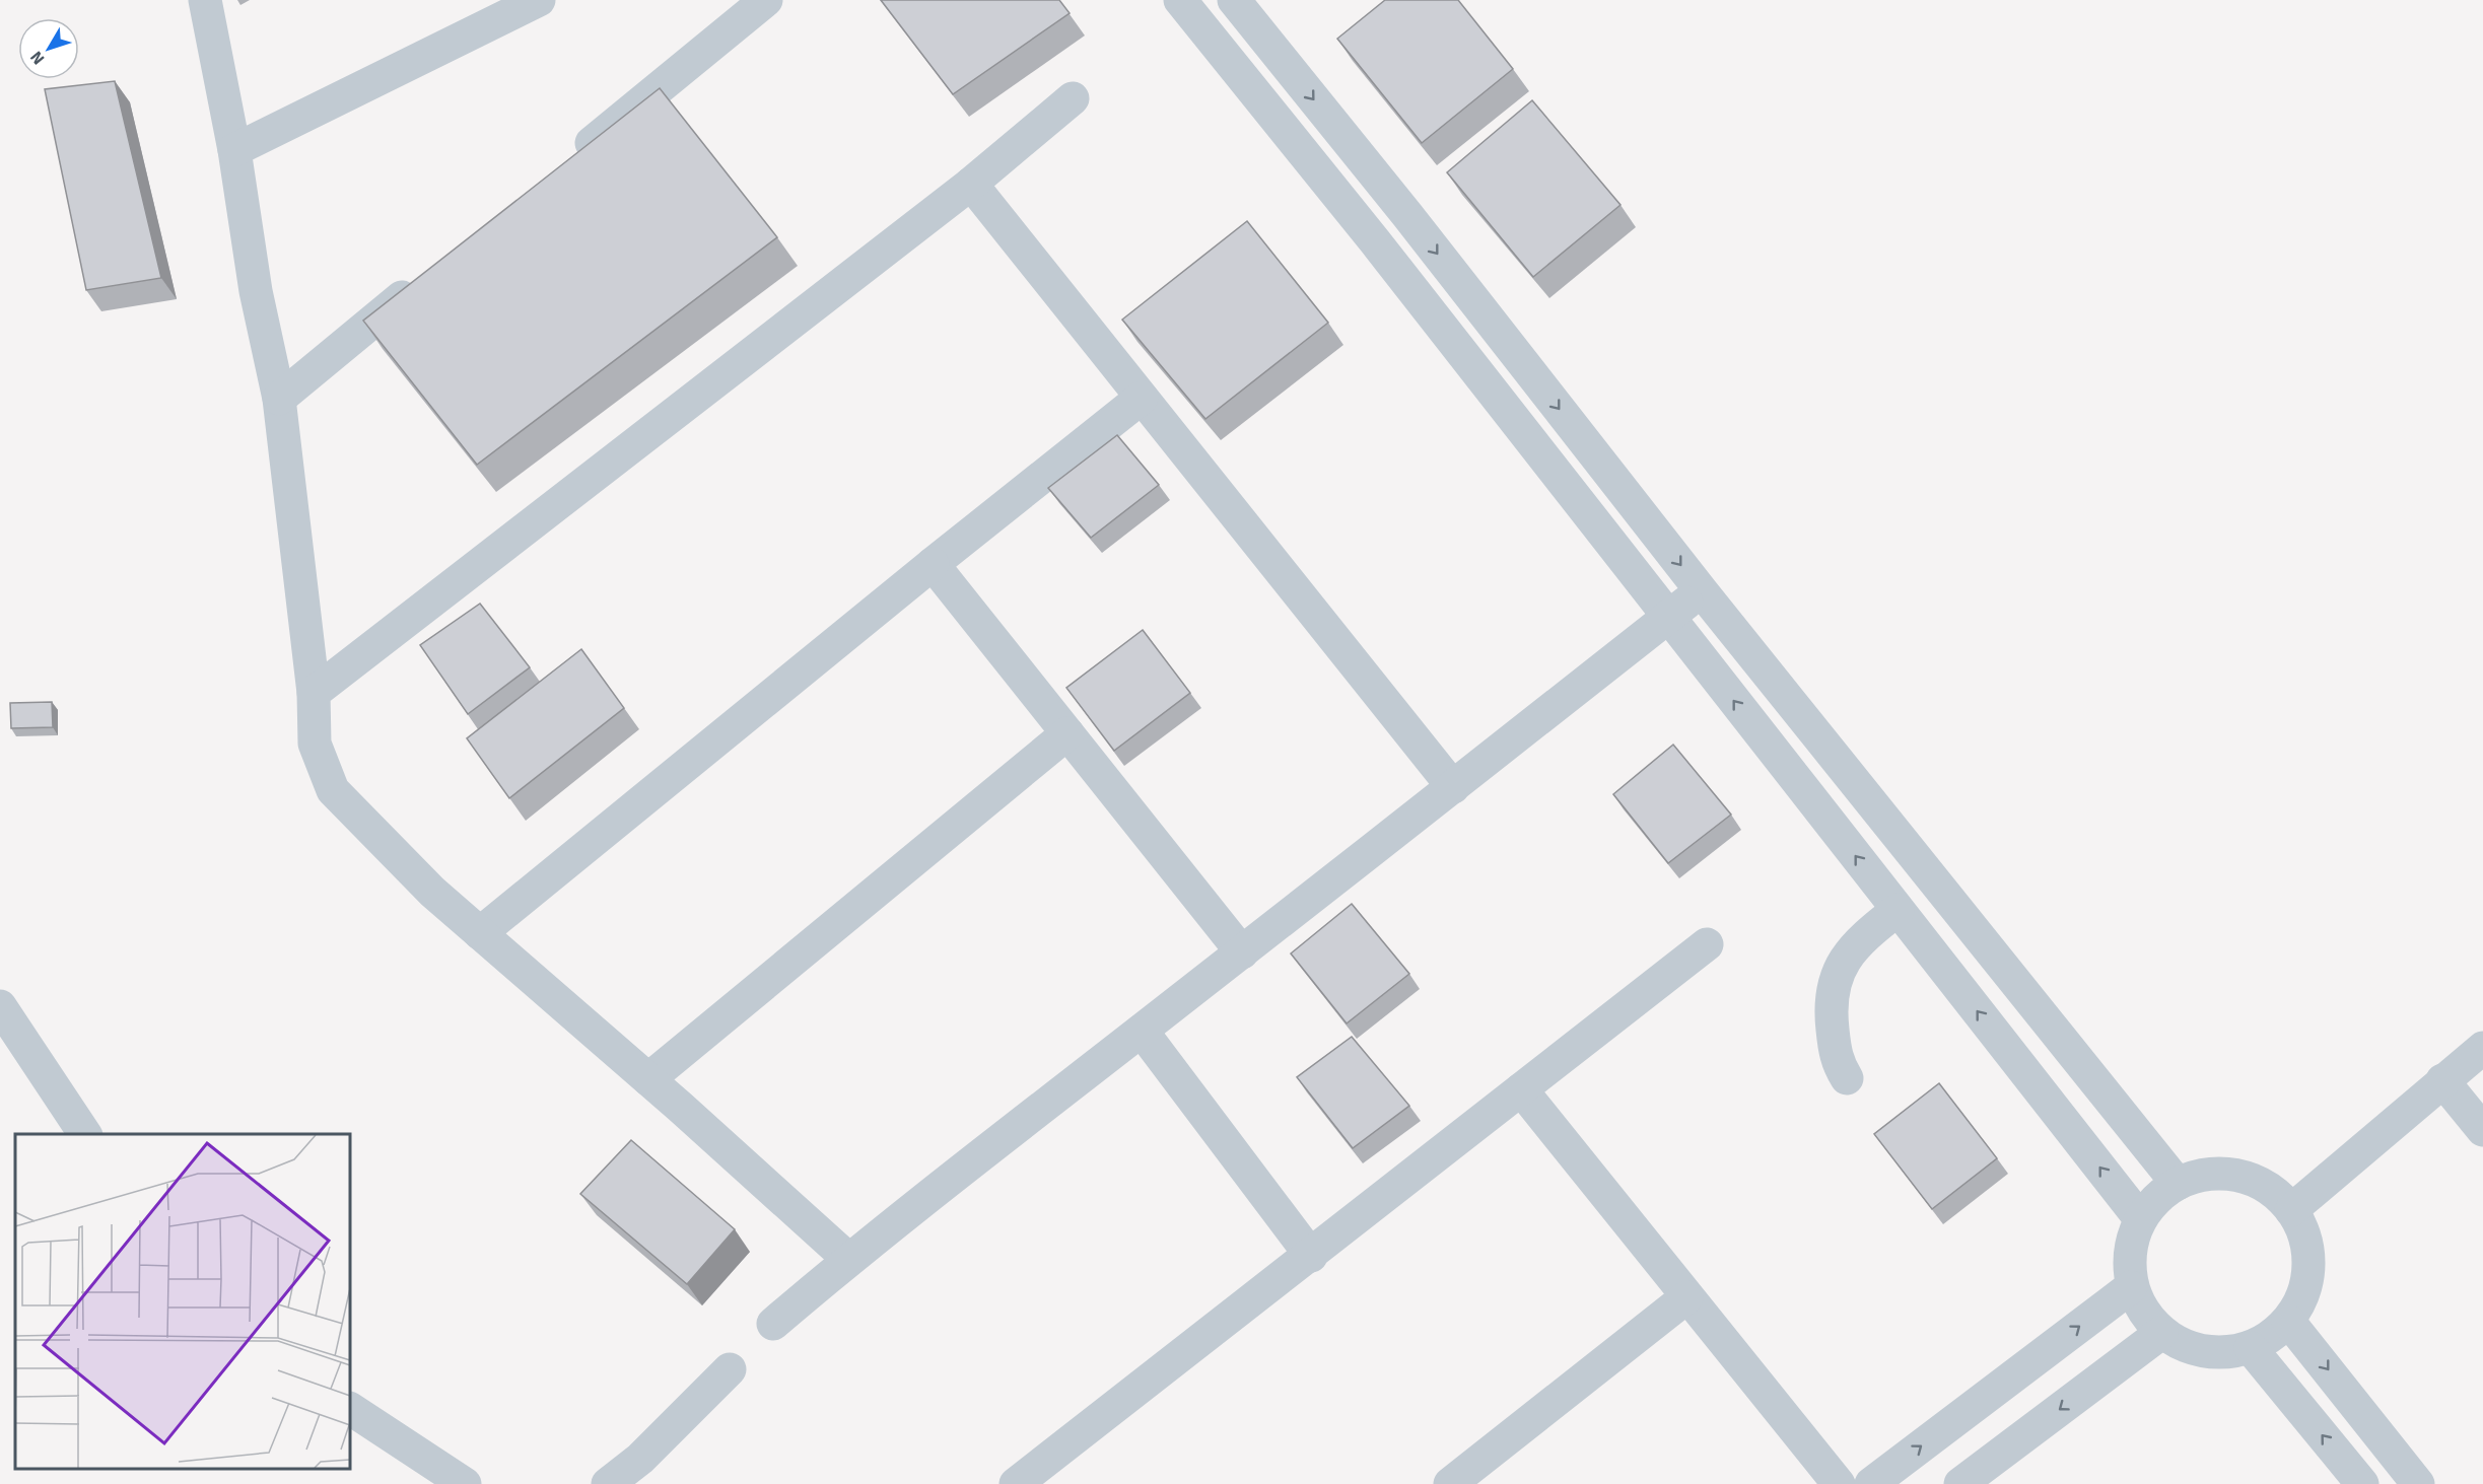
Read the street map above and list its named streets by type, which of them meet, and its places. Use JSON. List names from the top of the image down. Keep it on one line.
{"north":"bottom left"}
